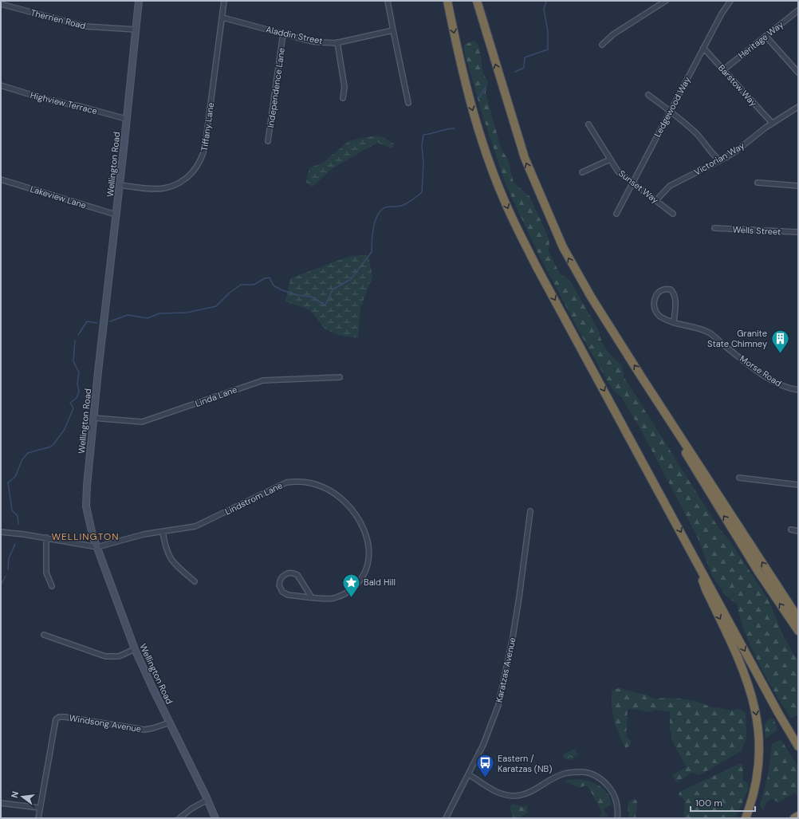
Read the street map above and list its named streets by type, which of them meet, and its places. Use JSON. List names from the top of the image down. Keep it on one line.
{"streets":{"main road":["Wellington Road"],"street":["Therrien Road","Aladdin Street","Heritage Way","Barstow Way","Independence Lane","Highview Terrace","Ledgewood Way","Tiffany Lane","Victorian Way","Sunset Way","Lakeview Lane","Wells Street","Morse Road","Linda Lane","Lindstrom Lane","Karatzas Avenue","Windsong Avenue"]},"crossings":[["Therrien Road","Wellington Road"],["Aladdin Street","Independence Lane"],["Aladdin Street","Tiffany Lane"],["Heritage Way","Barstow Way"],["Barstow Way","Ledgewood Way"],["Barstow Way","Victorian Way"],["Highview Terrace","Wellington Road"],["Ledgewood Way","Sunset Way"],["Tiffany Lane","Wellington Road"],["Victorian Way","Sunset Way"],["Wellington Road","Lakeview Lane"],["Wellington Road","Linda Lane"],["Wellington Road","Lindstrom Lane"],["Wellington Road","Windsong Avenue"]],"districts":["WELLINGTON"],"places":{"building":["Granite State Chimney"],"place":["Bald Hill"],"bus stop":["Eastern / Karatzas (NB)"]},"scale_bar":"100 m","north":"left"}
